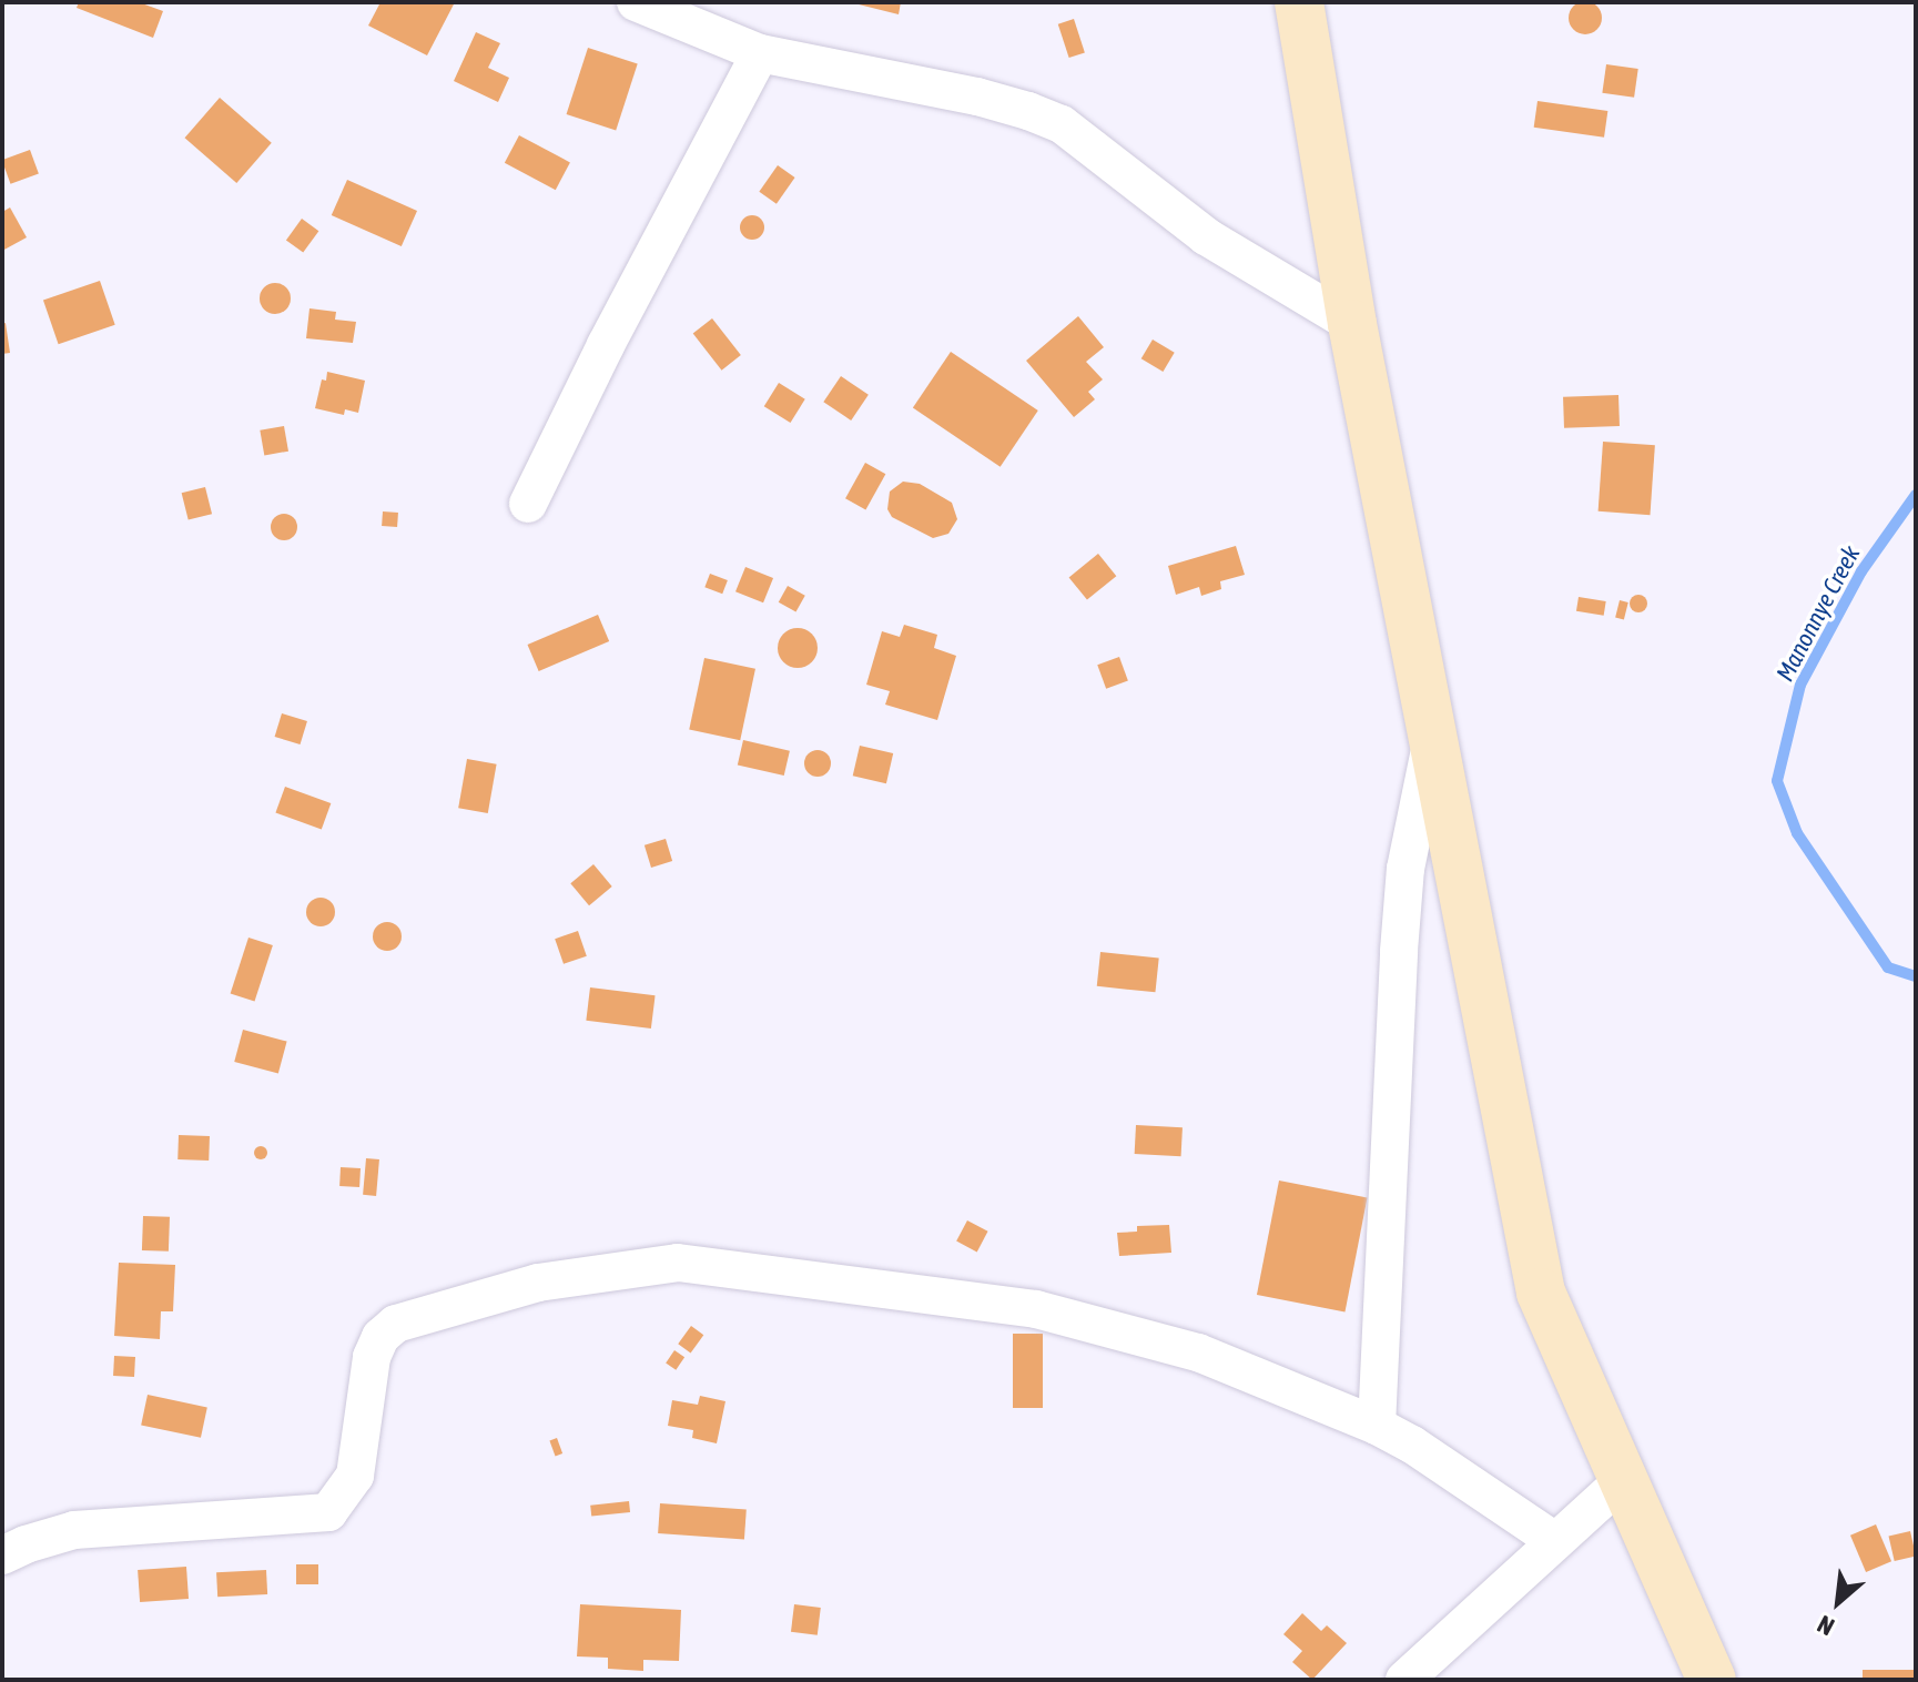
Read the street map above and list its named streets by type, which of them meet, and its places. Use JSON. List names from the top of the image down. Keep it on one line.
{"water":["Manonnye Creek"],"north":"bottom left"}
